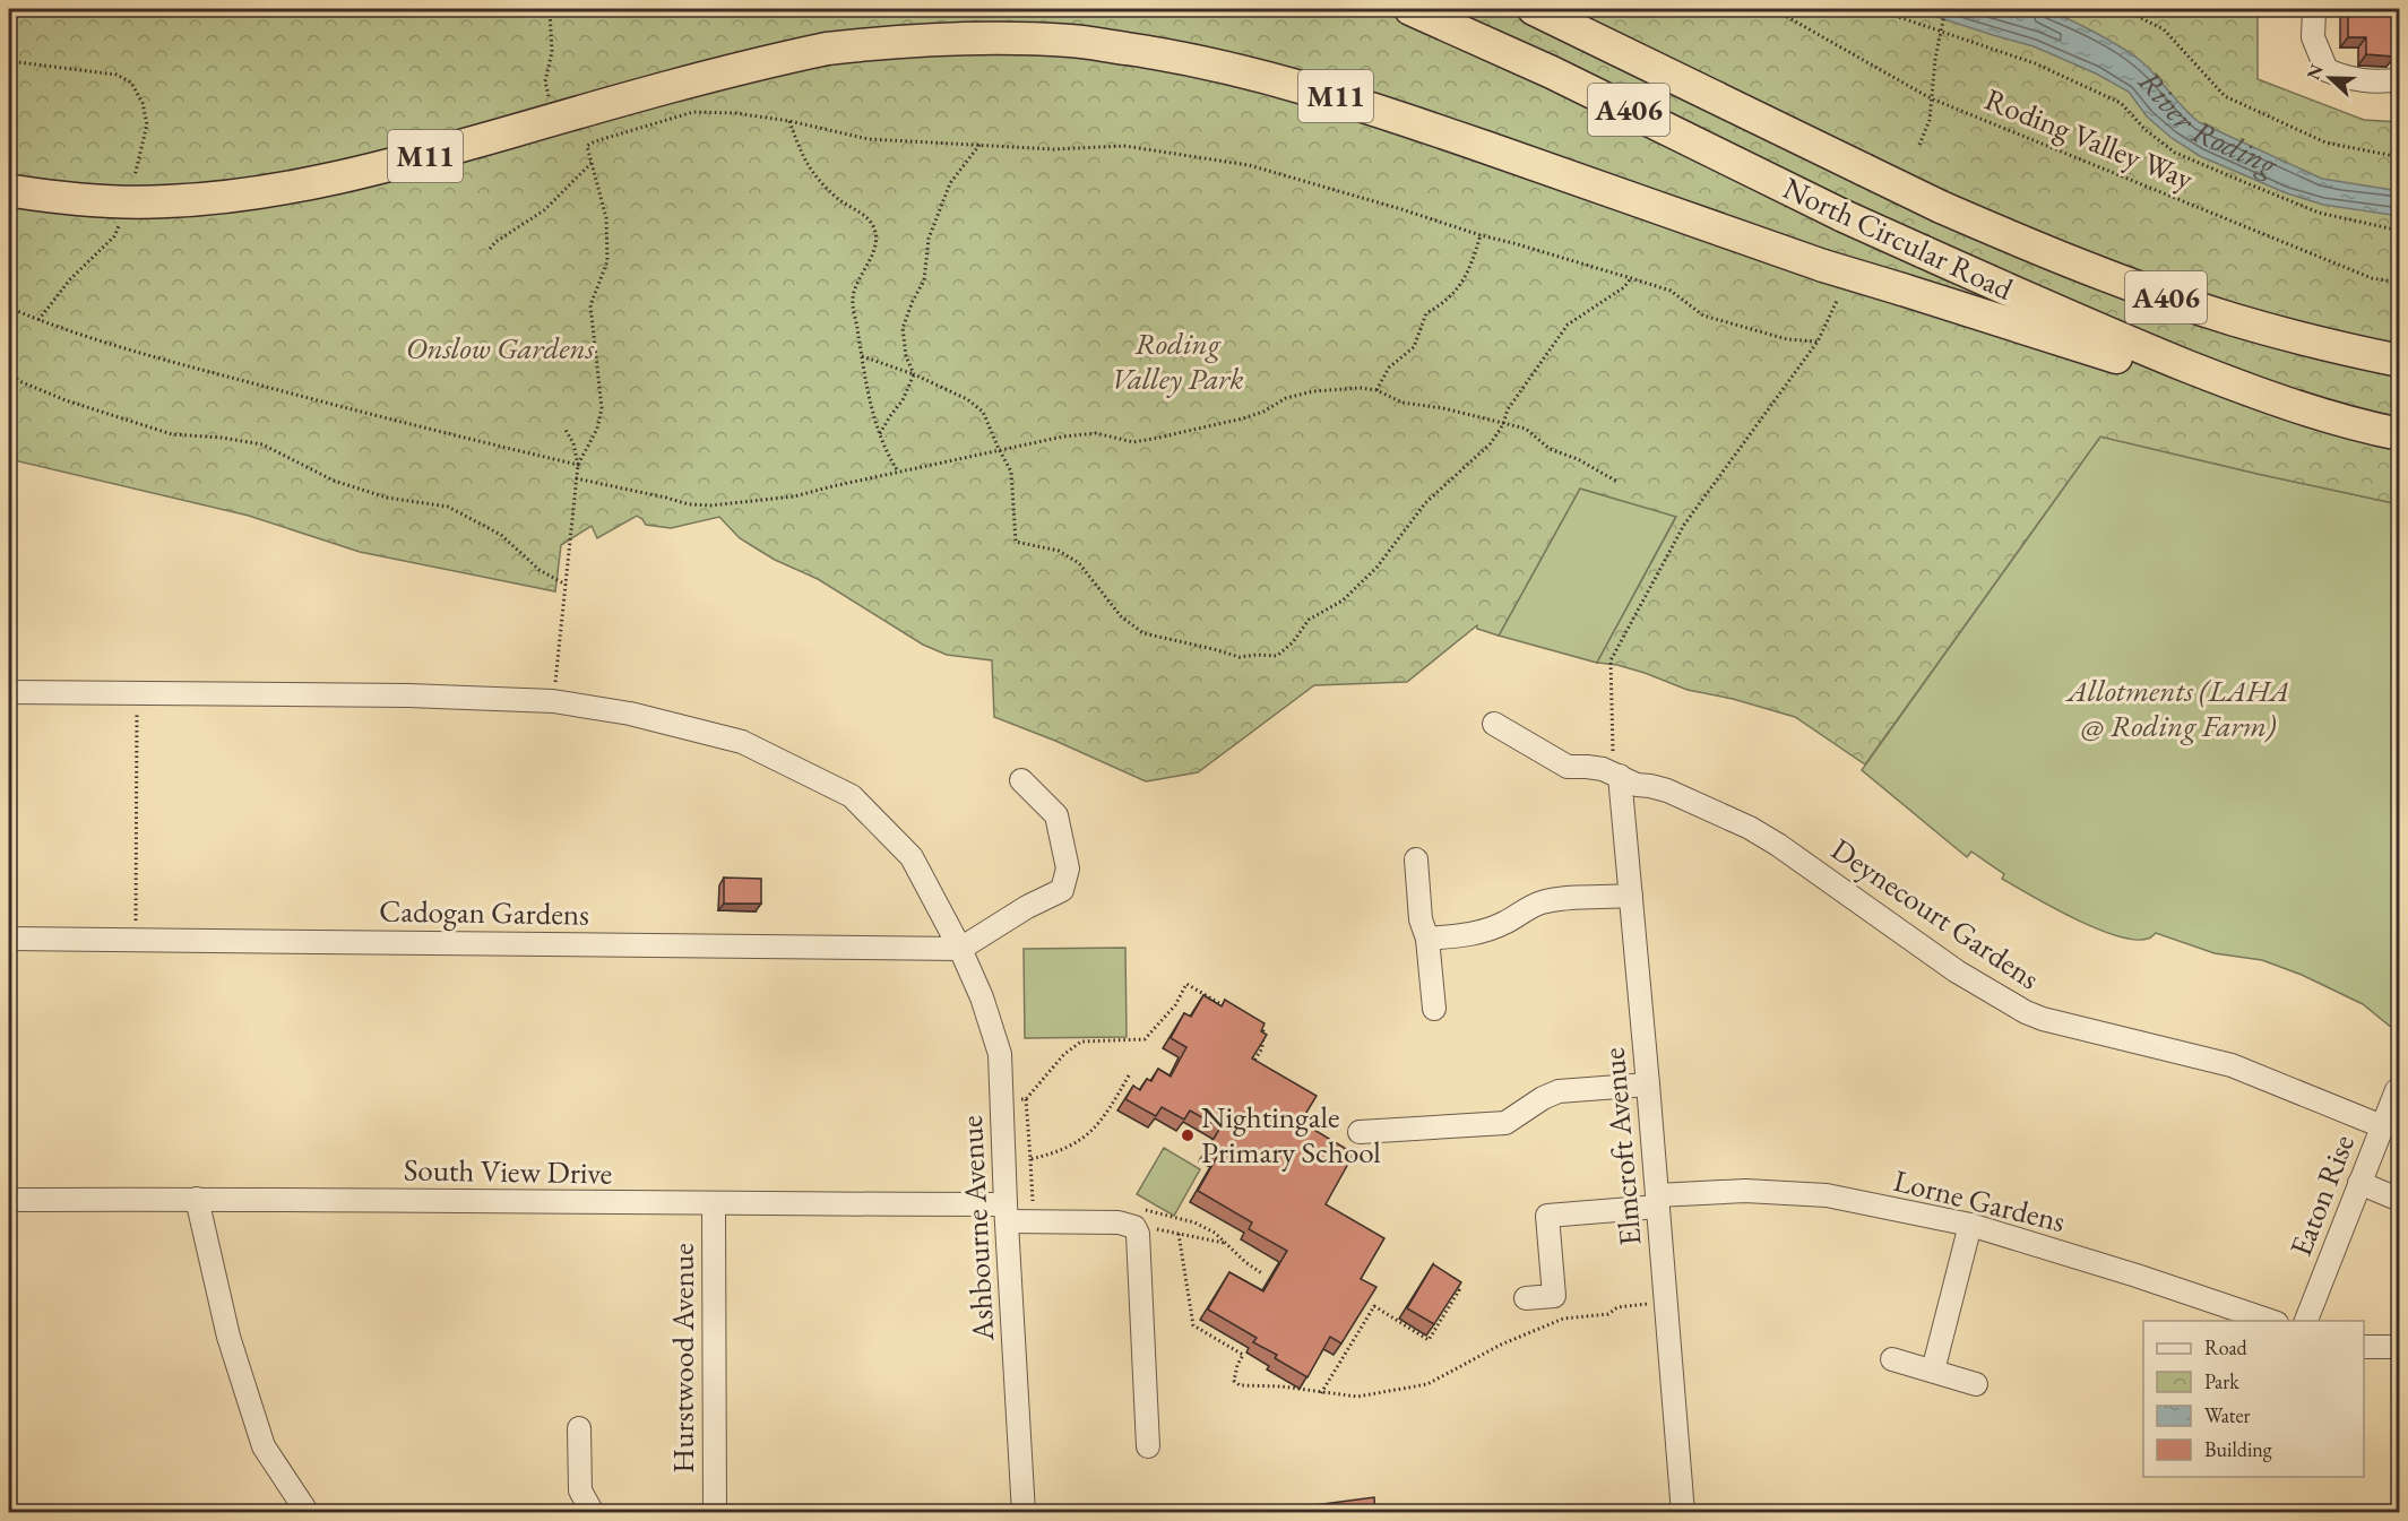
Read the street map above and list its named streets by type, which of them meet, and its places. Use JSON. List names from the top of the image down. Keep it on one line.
{"streets":{"highway":["M11","A406","North Circular Road"],"street":["Cadogan Gardens","Deynecourt Gardens","Elmcroft Avenue","South View Drive","Eaton Rise","Lorne Gardens","Ashbourne Avenue","Hurstwood Avenue"],"path":["Roding Valley Way"]},"crossings":[["M11","North Circular Road"],["Cadogan Gardens","Ashbourne Avenue"],["Deynecourt Gardens","Elmcroft Avenue"],["Deynecourt Gardens","Eaton Rise"],["Elmcroft Avenue","Lorne Gardens"],["South View Drive","Ashbourne Avenue"],["South View Drive","Hurstwood Avenue"]],"water":["River Roding"],"parks":["Roding Valley Park","Onslow Gardens","Allotments (LAHA @ Roding Farm)"],"places":["Nightingale Primary School"],"legend":["Road","Park","Water","Building"],"north":"left"}
